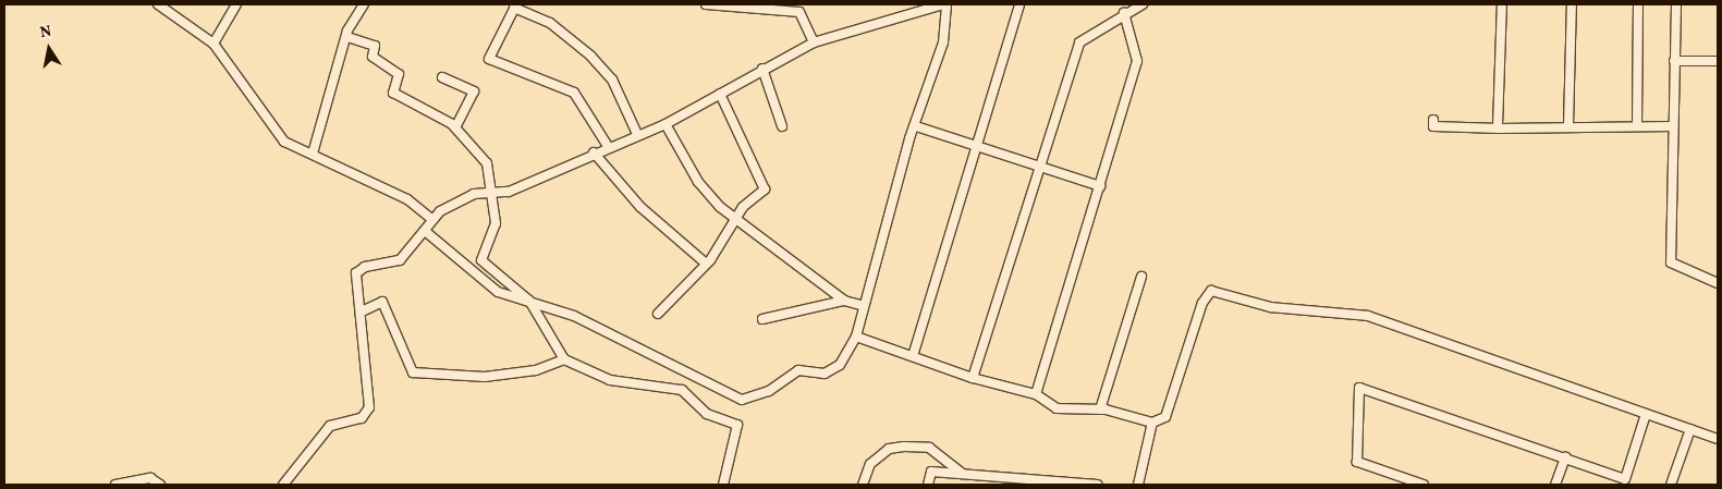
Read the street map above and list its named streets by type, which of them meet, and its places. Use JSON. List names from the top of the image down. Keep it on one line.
{"north":"top"}
